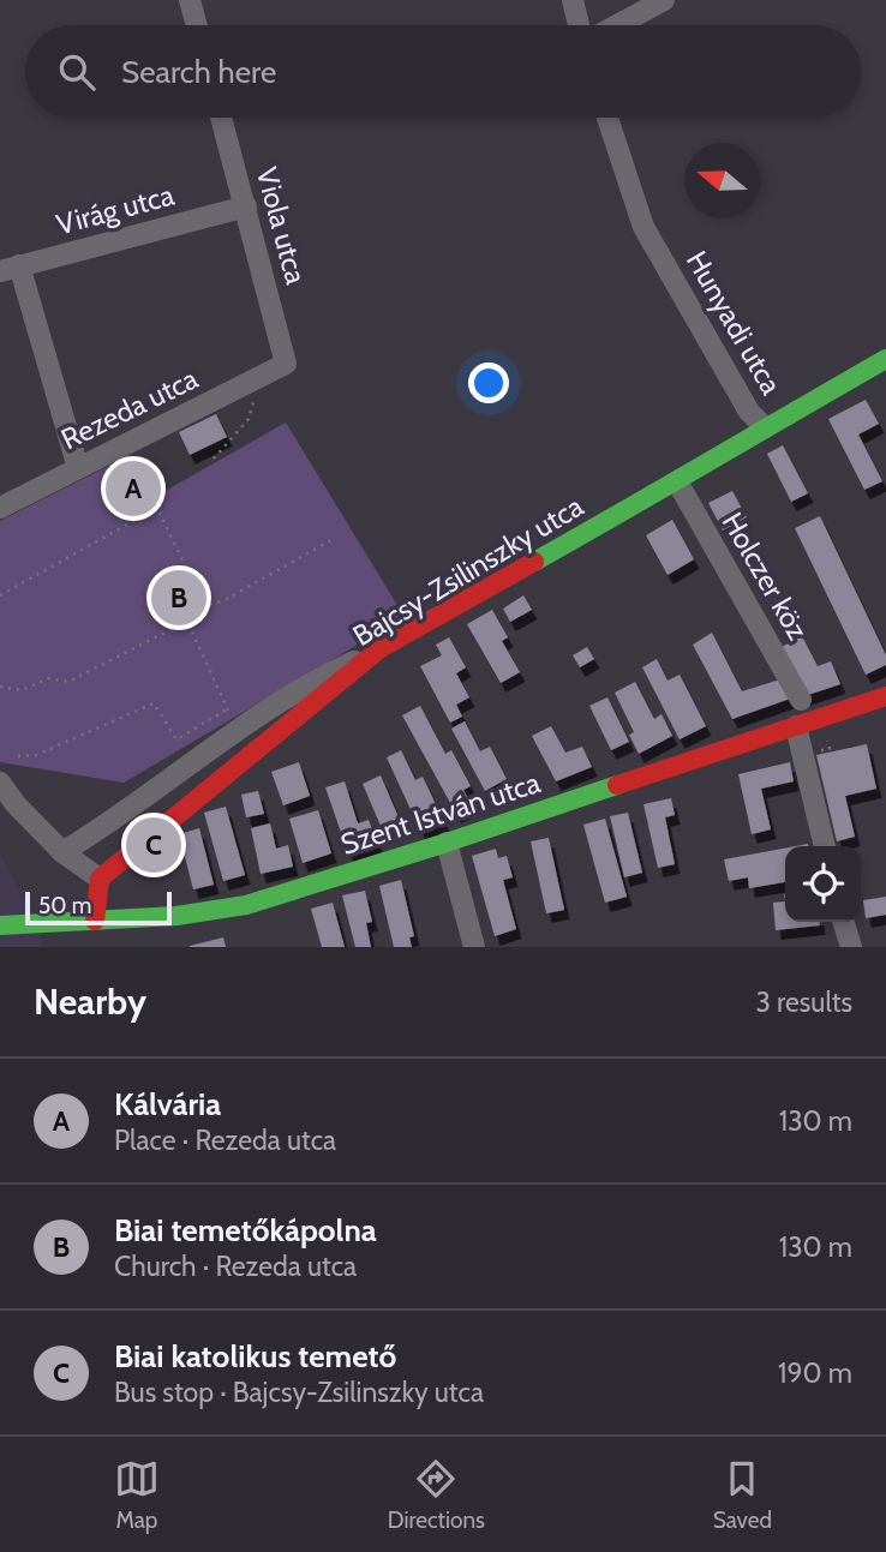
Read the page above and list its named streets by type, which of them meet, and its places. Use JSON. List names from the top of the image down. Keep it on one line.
{"streets":{"street":["Virág utca","Viola utca","Hunyadi utca","Rezeda utca","Bajcsy-Zsilinszky utca","Holczer köz","Szent István utca"]},"crossings":[["Virág utca","Viola utca"],["Viola utca","Rezeda utca"],["Hunyadi utca","Bajcsy-Zsilinszky utca"],["Bajcsy-Zsilinszky utca","Holczer köz"]],"scale_bar":"50 m","north":"left","page":{"search":"Search here","pins":["A","B","C"],"scale":"50 m","heading":["Nearby","3 results"],"list":[{"mark":"A","name":"Kálvária","note":"Place · Rezeda utca","value":"130 m"},{"mark":"B","name":"Biai temetőkápolna","note":"Church · Rezeda utca","value":"130 m"},{"mark":"C","name":"Biai katolikus temető","note":"Bus stop · Bajcsy-Zsilinszky utca","value":"190 m"}],"nav":["Map","Directions","Saved"]}}
